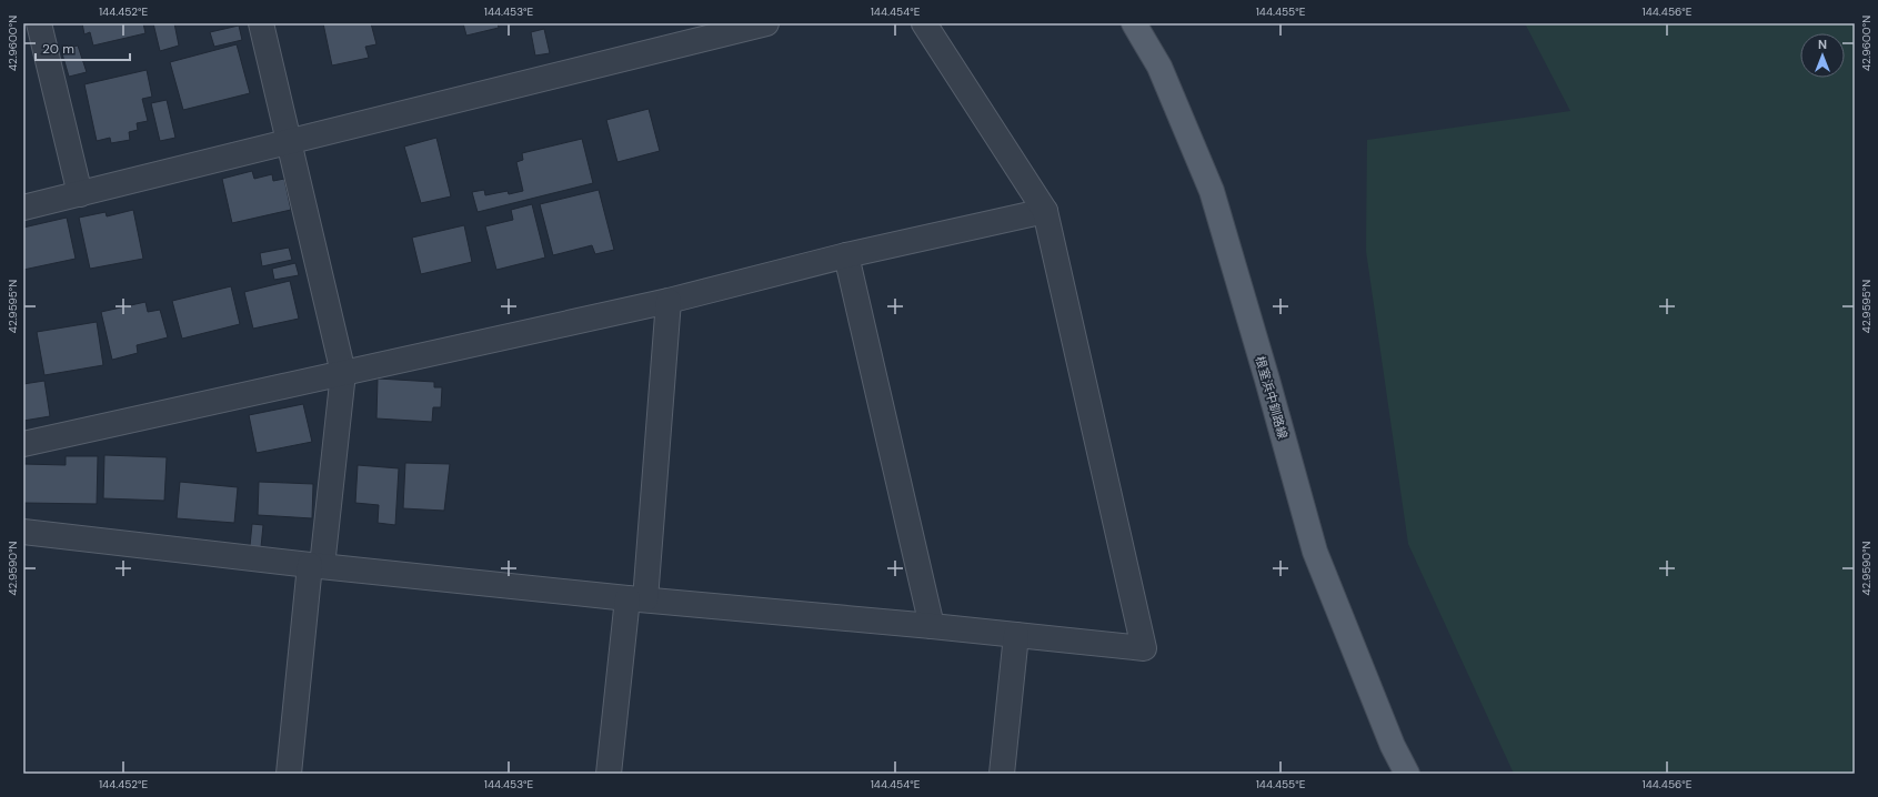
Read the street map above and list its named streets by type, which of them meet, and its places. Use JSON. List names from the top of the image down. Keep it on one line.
{"streets":{"main road":["根室浜中釧路線"]},"scale_bar":"20 m","north":"top","coordinates":["144.452°E","144.453°E","144.454°E","144.455°E","144.456°E","42.9600°N","42.9595°N","42.9590°N"]}
